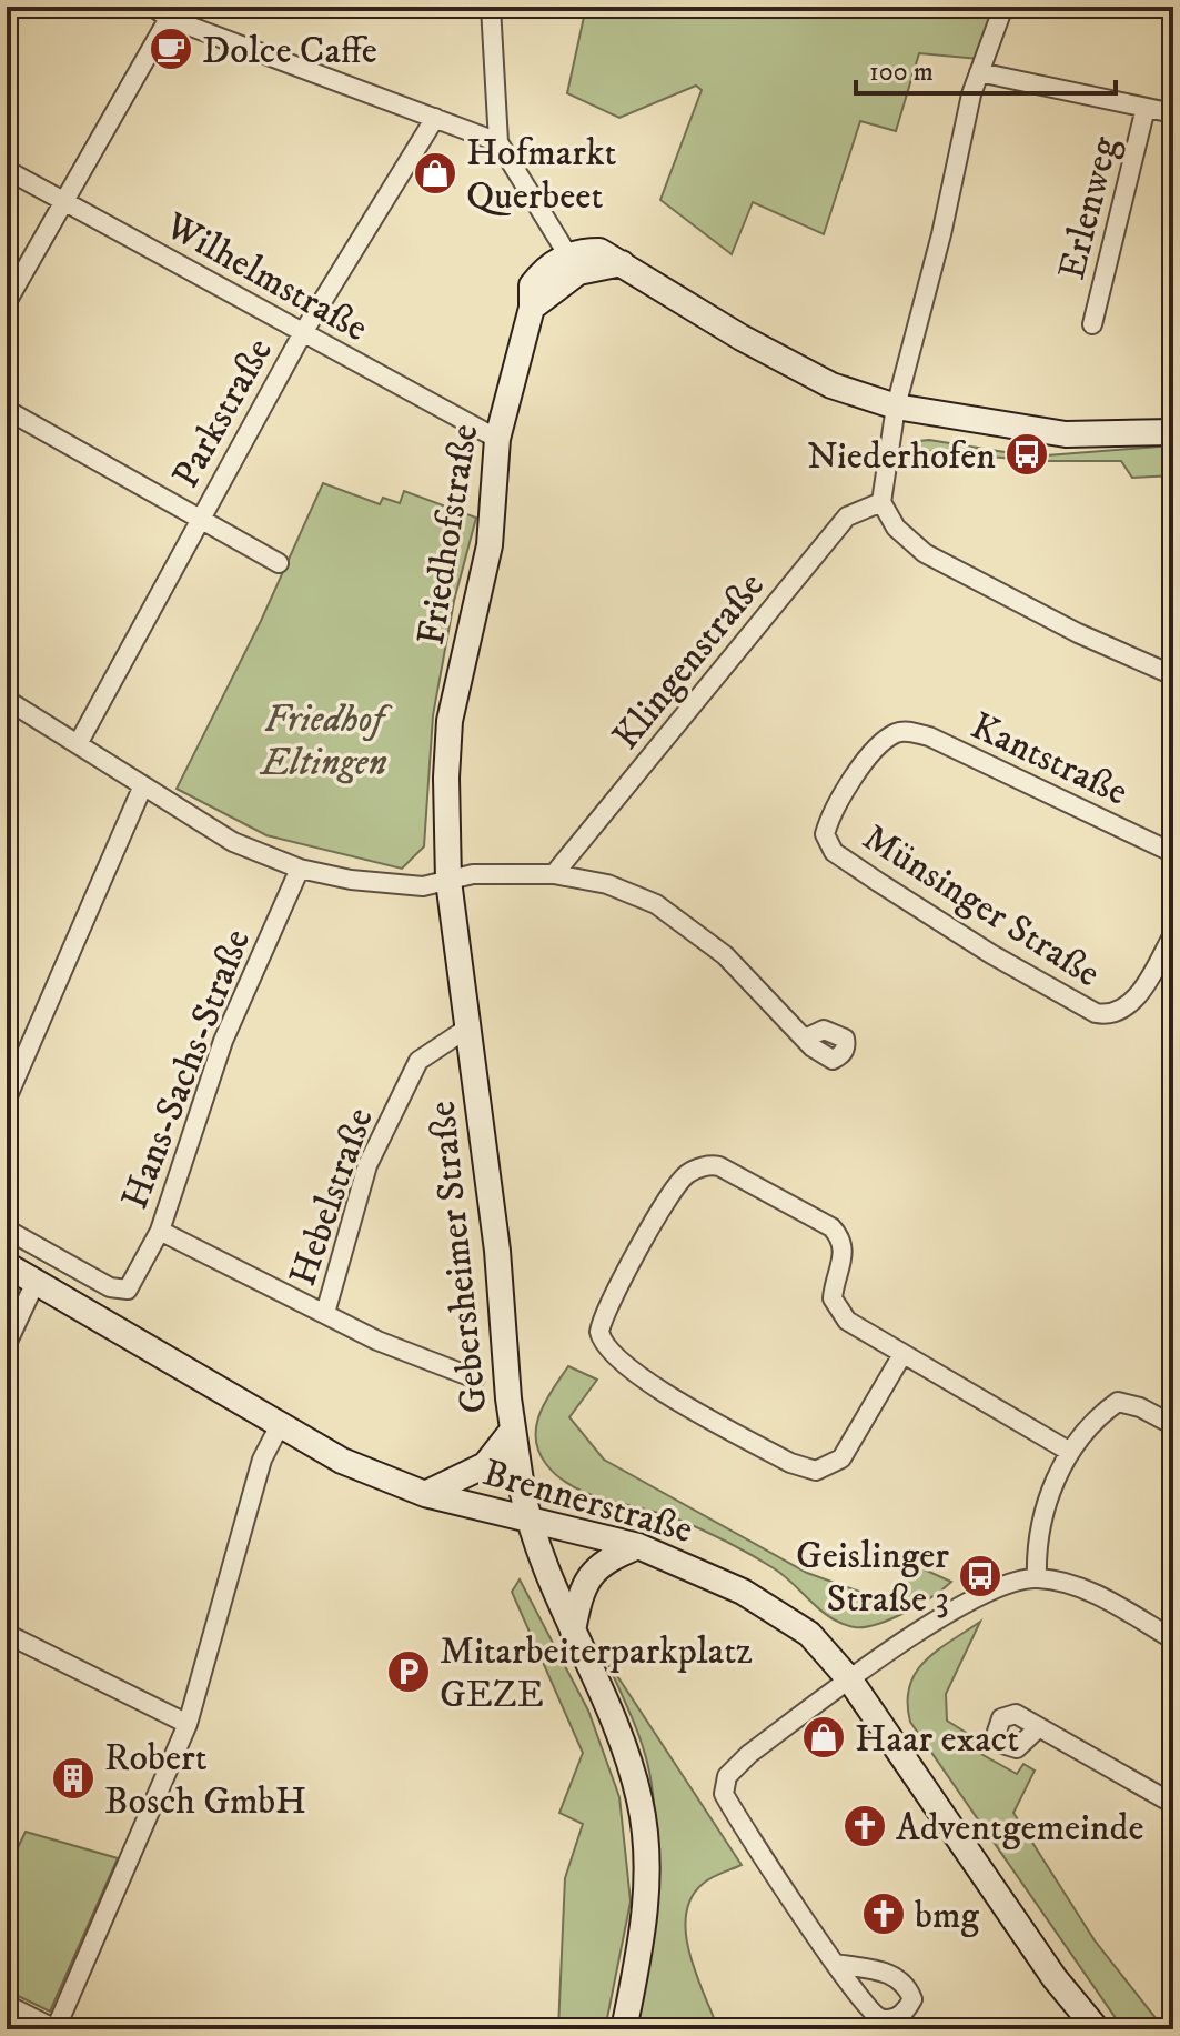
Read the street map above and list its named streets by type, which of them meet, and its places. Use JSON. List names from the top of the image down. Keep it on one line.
{"streets":{"main road":["Friedhofstraße","Gebersheimer Straße","Brennerstraße"],"street":["Erlenweg","Wilhelmstraße","Parkstraße","Klingenstraße","Kantstraße","Münsinger Straße","Hans-Sachs-Straße","Hebelstraße"]},"crossings":[["Wilhelmstraße","Parkstraße"],["Wilhelmstraße","Friedhofstraße"],["Friedhofstraße","Gebersheimer Straße"],["Kantstraße","Münsinger Straße"],["Hebelstraße","Gebersheimer Straße"],["Gebersheimer Straße","Brennerstraße"]],"parks":["Friedhof Eltingen"],"places":{"cafe":["Dolce Caffe"],"shop":["Hofmarkt Querbeet","Haar exact"],"bus stop":["Niederhofen","Geislinger Straße 3"],"parking":["Mitarbeiterparkplatz GEZE"],"building":["Robert Bosch GmbH"],"church":["Adventgemeinde","bmg"]},"scale_bar":"100 m"}
